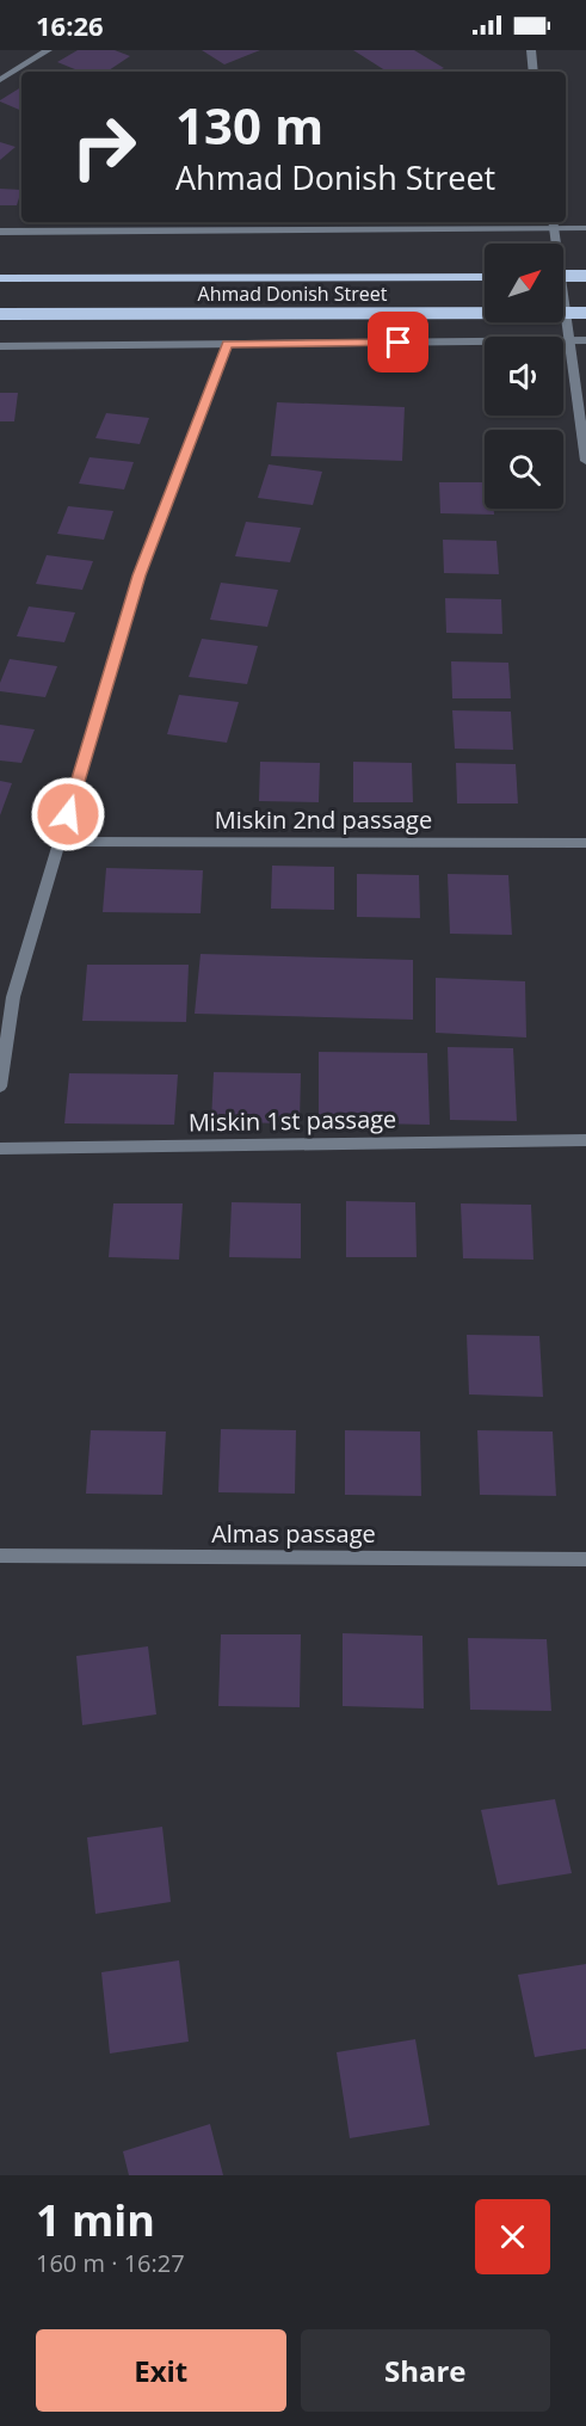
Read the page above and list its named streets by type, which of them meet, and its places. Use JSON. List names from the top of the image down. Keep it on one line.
{"streets":{"main road":["Ahmad Donish Street"],"street":["Miskin 2nd passage","Miskin 1st passage","Almas passage"]},"north":"top right","page":{"status":"16:26","turn":["130 m","Ahmad Donish Street"],"heading":["1 min","160 m · 16:27"],"buttons":["Exit","Share"]}}
